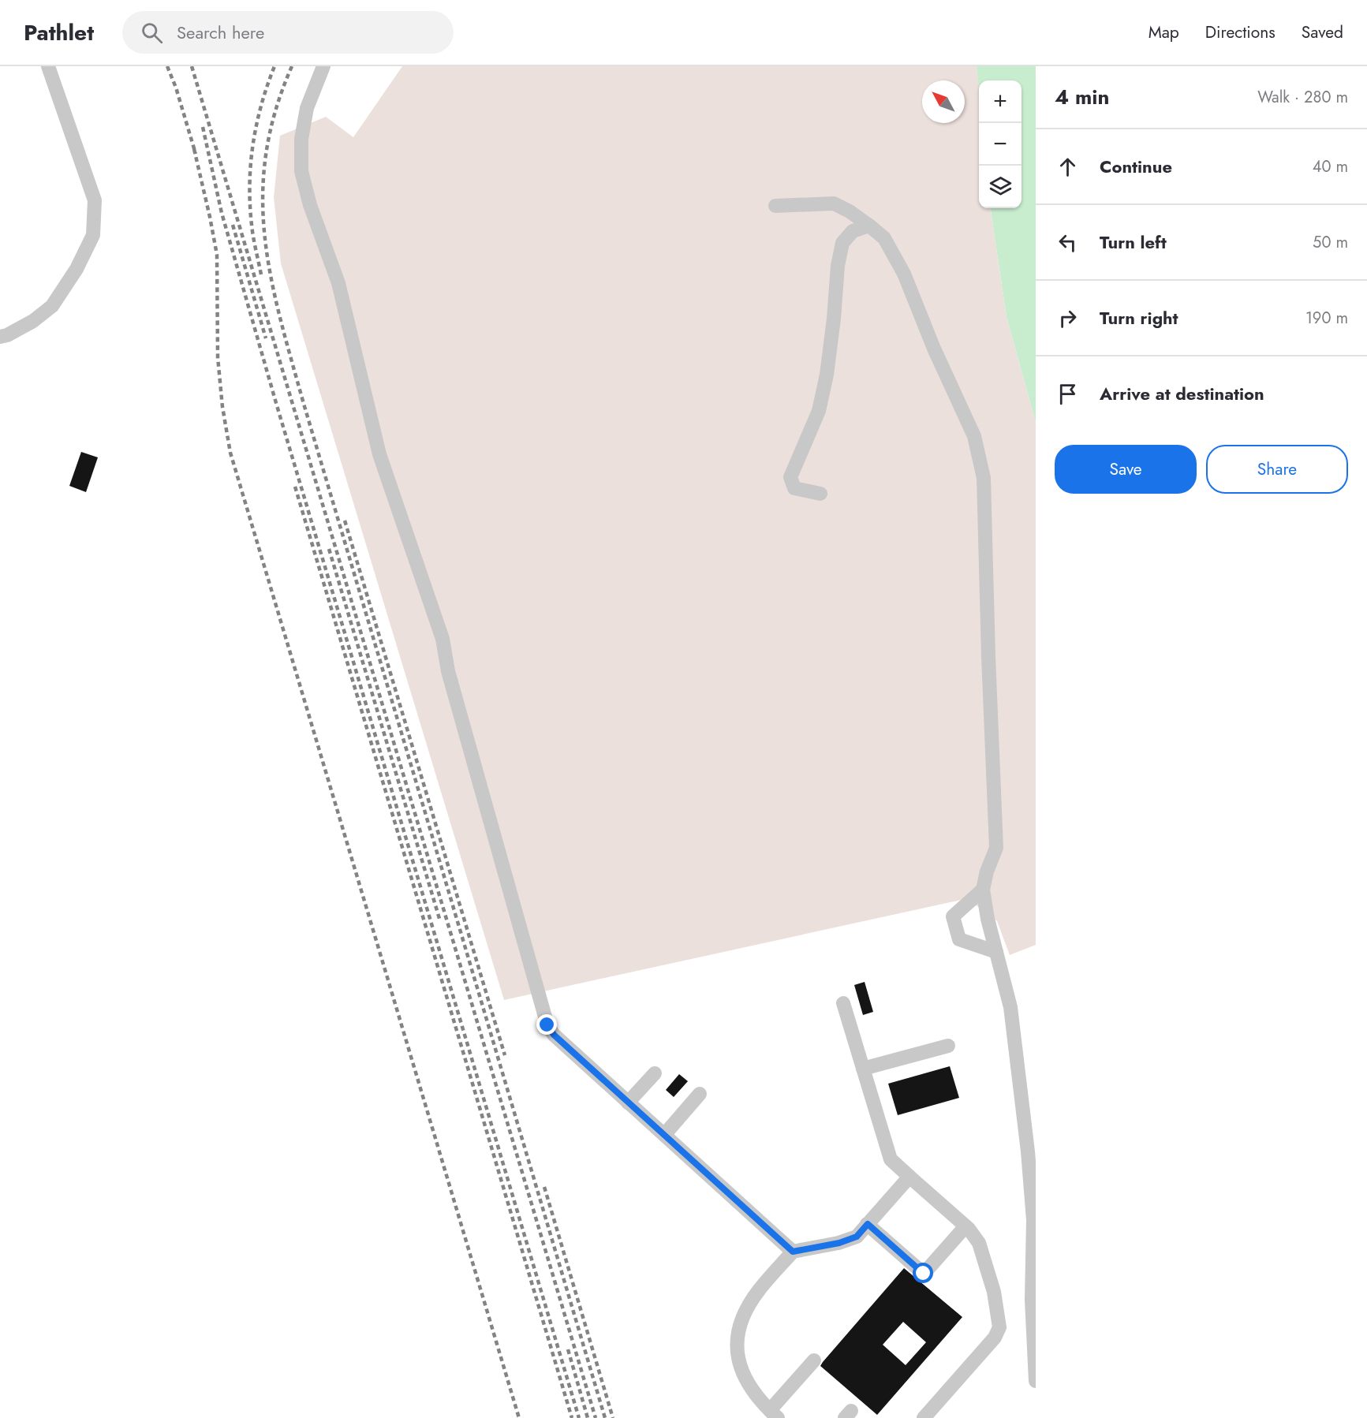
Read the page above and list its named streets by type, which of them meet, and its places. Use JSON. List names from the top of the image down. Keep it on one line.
{"north":"top left","page":{"header":"Pathlet","search":"Search here","nav":["Map","Directions","Saved"],"heading":["4 min","Walk · 280 m"],"map_buttons":["+","−"],"list":[["Continue","40 m"],["Turn left","50 m"],["Turn right","190 m"],"Arrive at destination"],"buttons":["Save","Share"]}}
